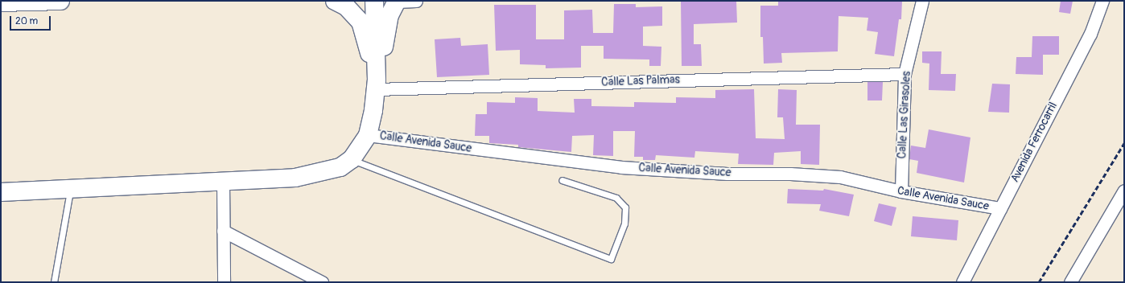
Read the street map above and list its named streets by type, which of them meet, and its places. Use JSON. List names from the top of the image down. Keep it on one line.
{"streets":{"street":["Calle Las Palmas","Calle Las Girasoles","Calle Avenida Sauce","Avenida Ferrocarril"]},"crossings":[["Calle Las Palmas","Calle Las Girasoles"],["Calle Las Girasoles","Calle Avenida Sauce"],["Calle Avenida Sauce","Avenida Ferrocarril"]],"scale_bar":"20 m"}
